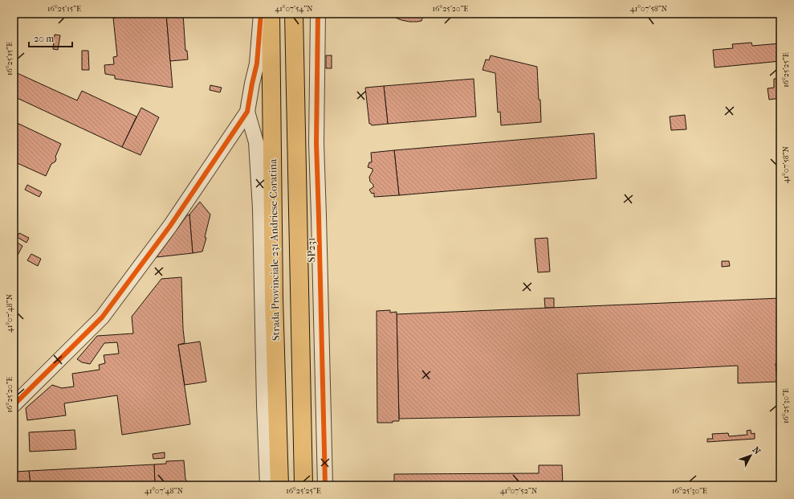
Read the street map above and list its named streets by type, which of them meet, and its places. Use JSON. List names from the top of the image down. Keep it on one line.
{"streets":{"highway":["Strada Provinciale 231 Andriese-Coratina","SP231"]},"scale_bar":"20 m","north":"top right","coordinates":["16°25'15\"E","41°07'54\"N","16°25'20\"E","41°07'58\"N","16°25'25\"E","41°07'48\"N","16°25'30\"E","41°07'52\"N"]}
